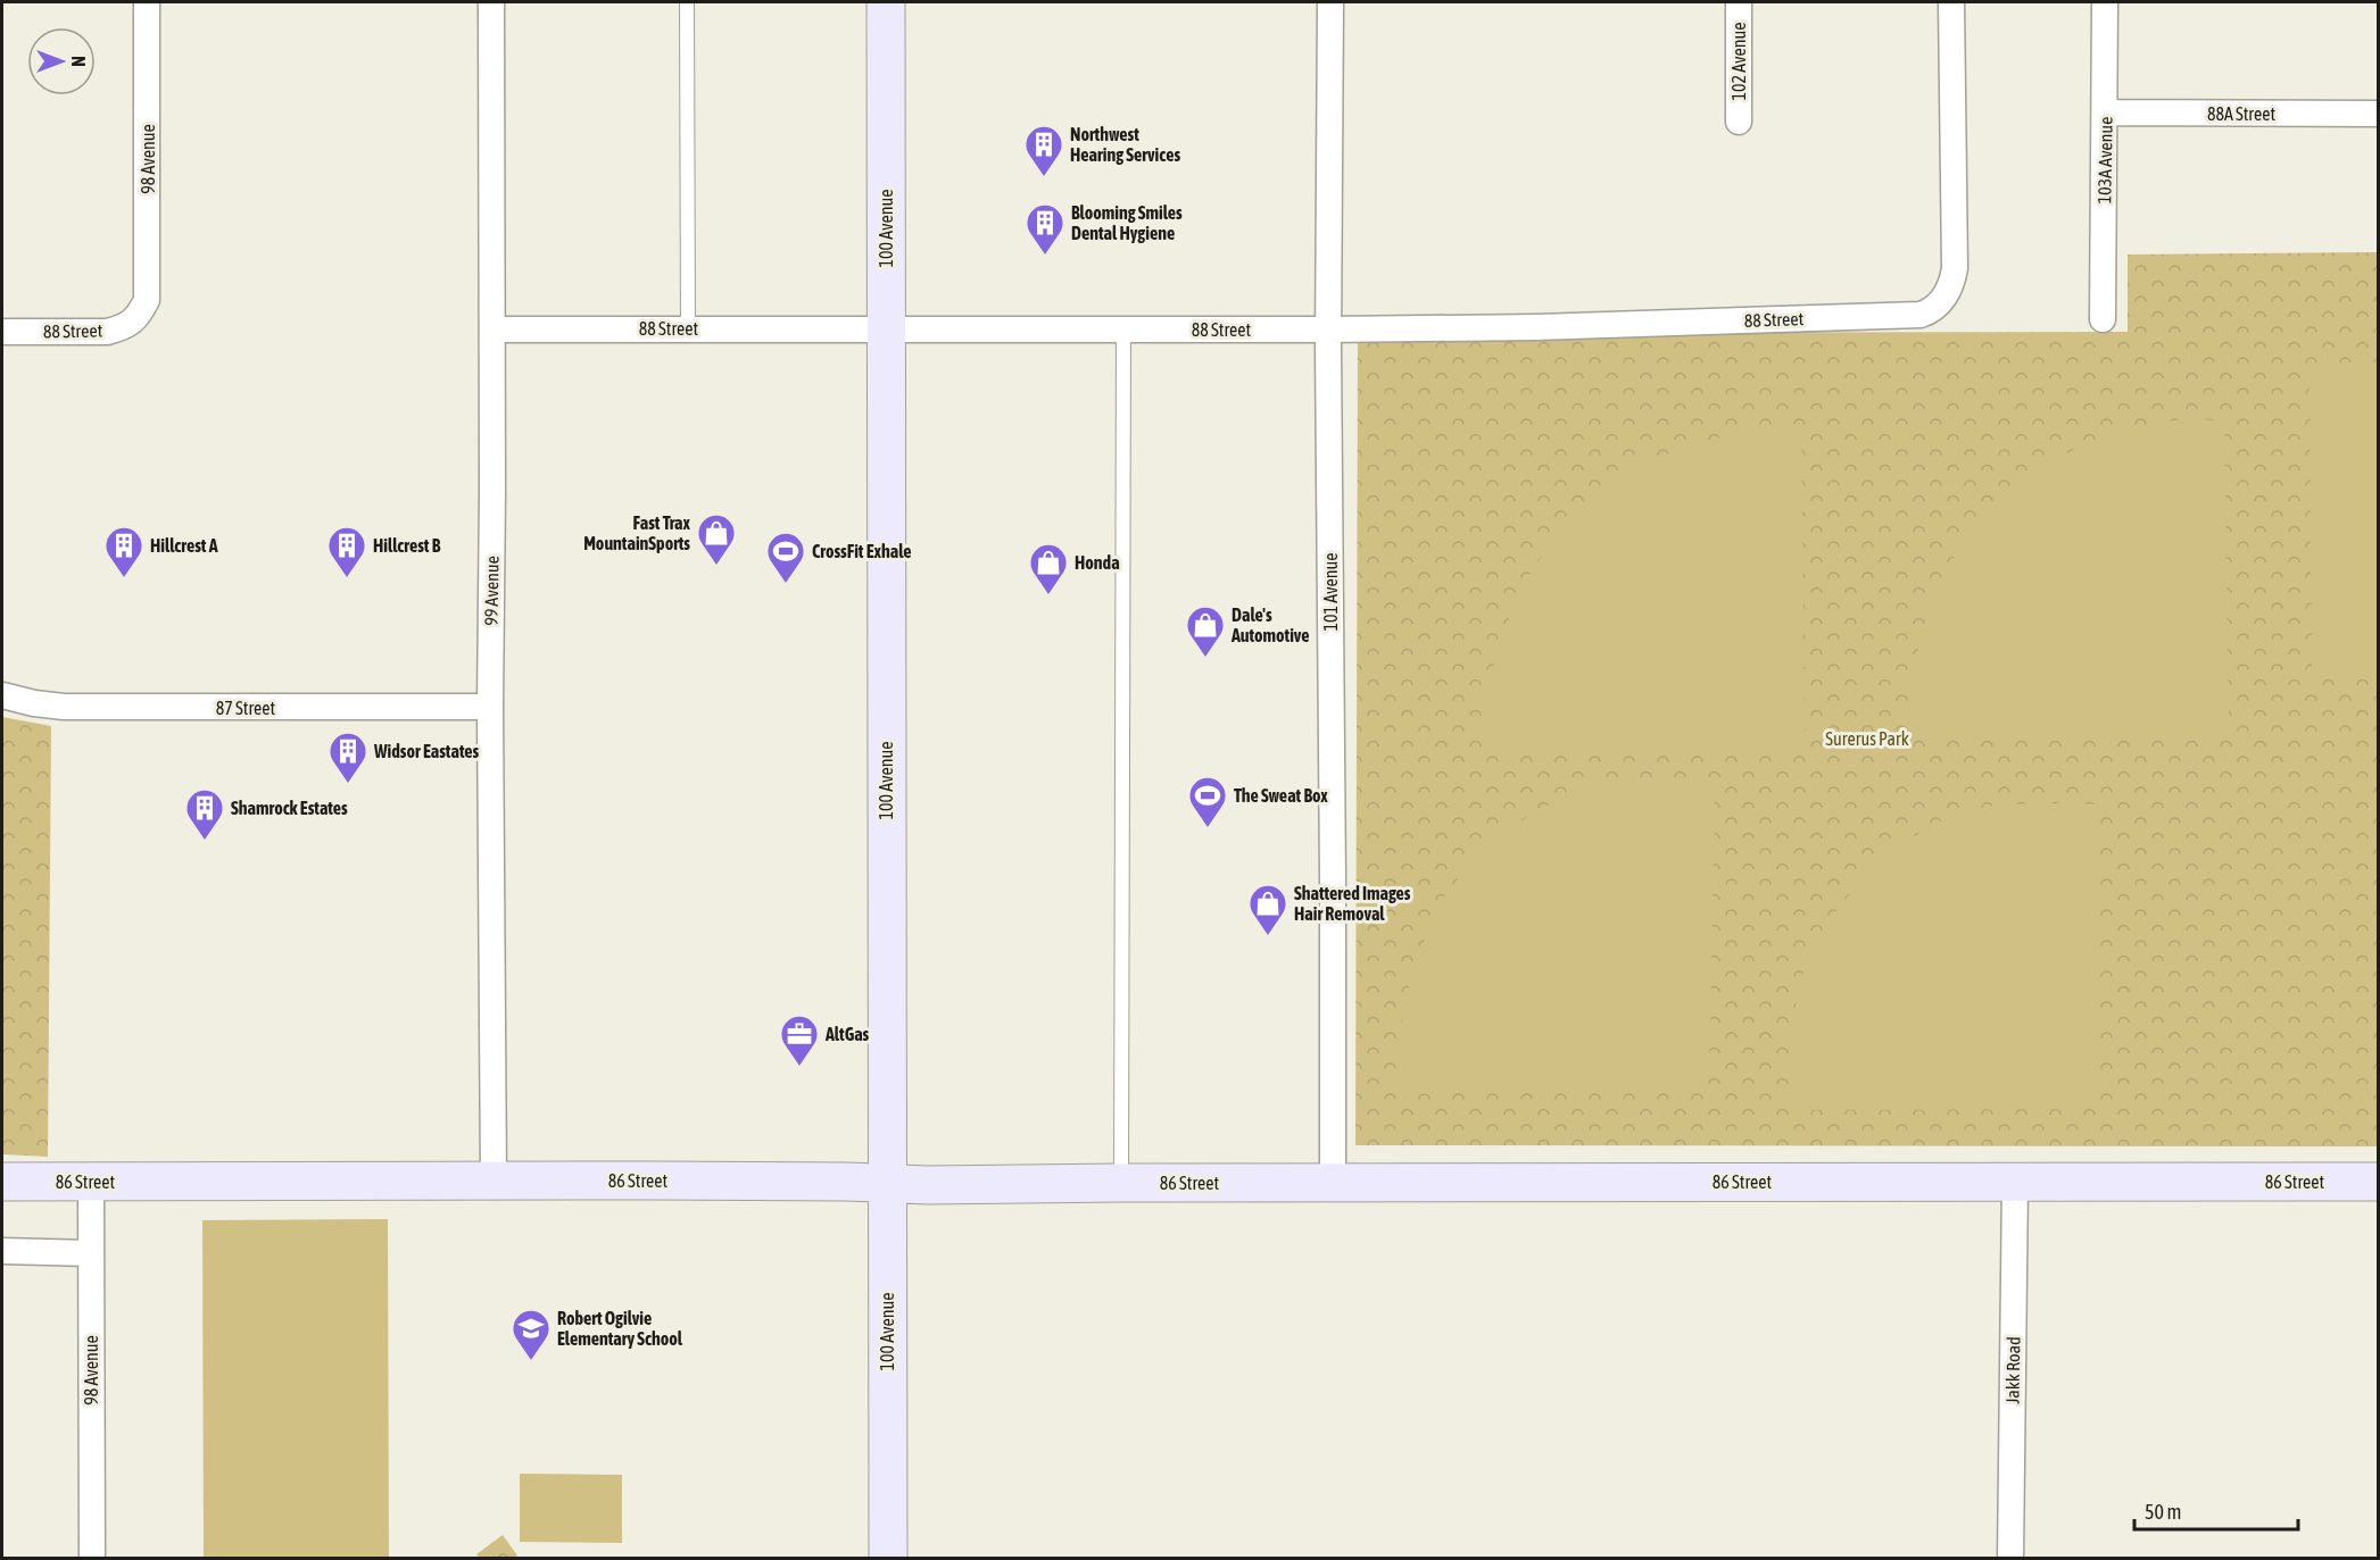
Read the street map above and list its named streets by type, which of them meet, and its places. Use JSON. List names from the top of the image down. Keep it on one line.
{"streets":{"main road":["100 Avenue","86 Street"],"street":["102 Avenue","88A Street","98 Avenue","103A Avenue","88 Street","99 Avenue","101 Avenue","87 Street","Jakk Road"]},"crossings":[["88A Street","103A Avenue"],["98 Avenue","88 Street"],["98 Avenue","86 Street"],["100 Avenue","88 Street"],["100 Avenue","86 Street"],["88 Street","99 Avenue"],["88 Street","101 Avenue"],["99 Avenue","87 Street"],["99 Avenue","86 Street"],["101 Avenue","86 Street"],["86 Street","Jakk Road"]],"parks":["Surerus Park"],"places":{"building":["Northwest Hearing Services","Blooming Smiles Dental Hygiene","Hillcrest A","Hillcrest B","Widsor Eastates","Shamrock Estates"],"shop":["Fast Trax MountainSports","Honda","Dale's Automotive","Shattered Images Hair Removal"],"sports":["CrossFit Exhale","The Sweat Box"],"office":["AltGas"],"school or university":["Robert Ogilvie Elementary School"]},"scale_bar":"50 m","north":"right"}
